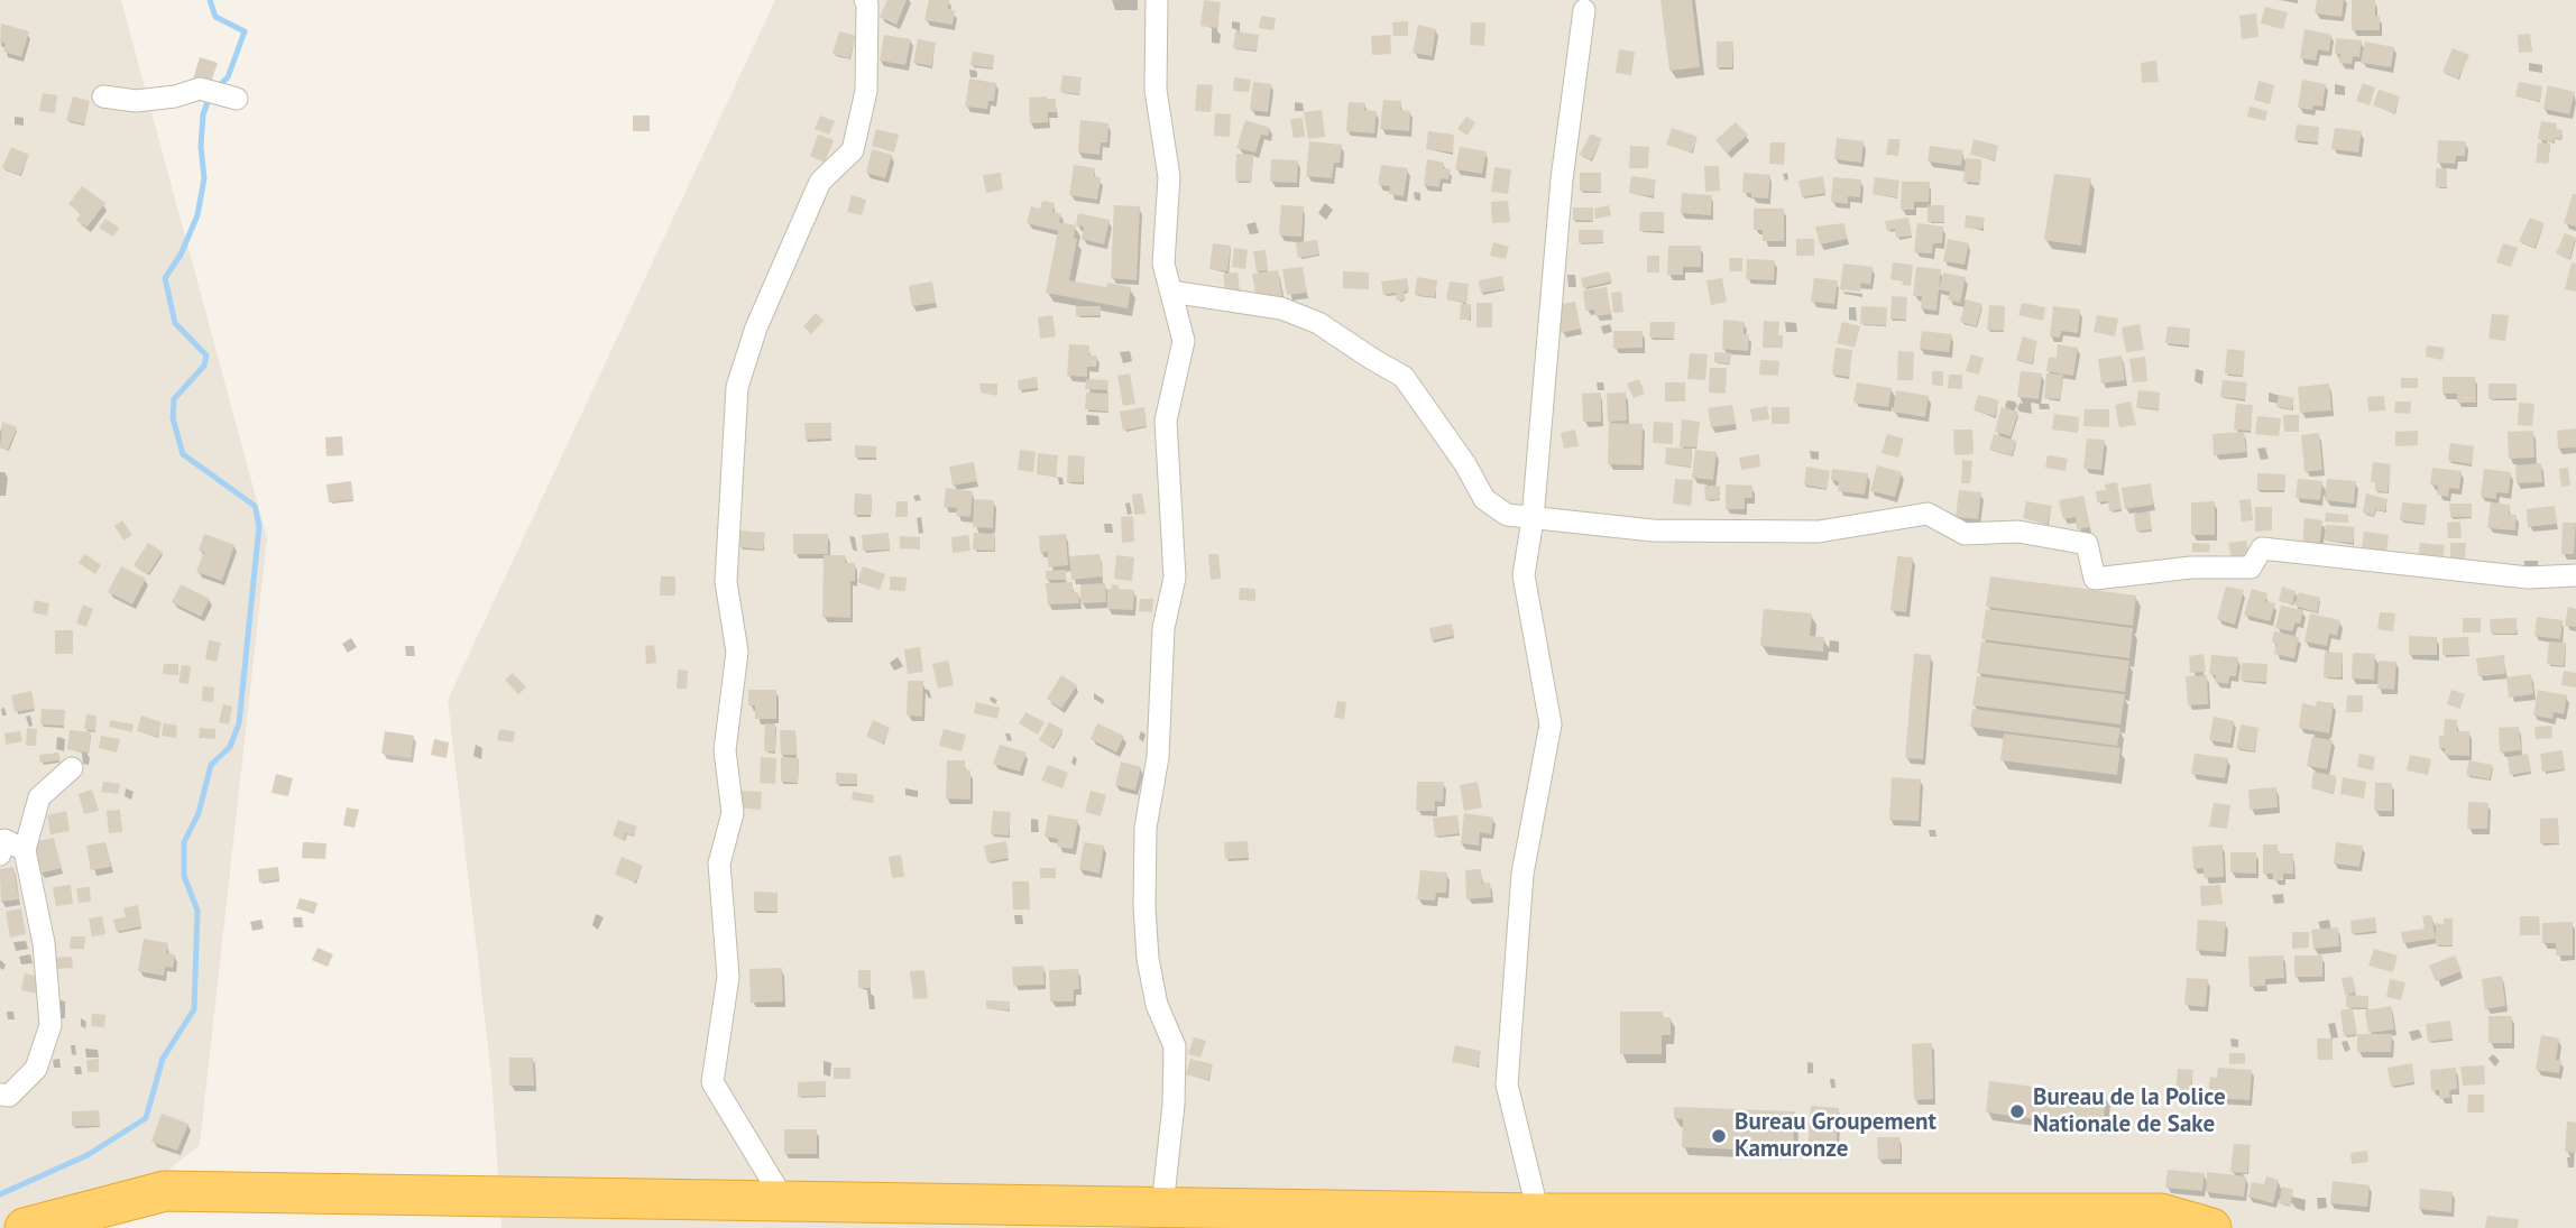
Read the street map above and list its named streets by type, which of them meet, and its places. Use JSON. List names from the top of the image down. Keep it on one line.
{"places":["Bureau de la Police Nationale de Sake","Bureau Groupement Kamuronze"]}
